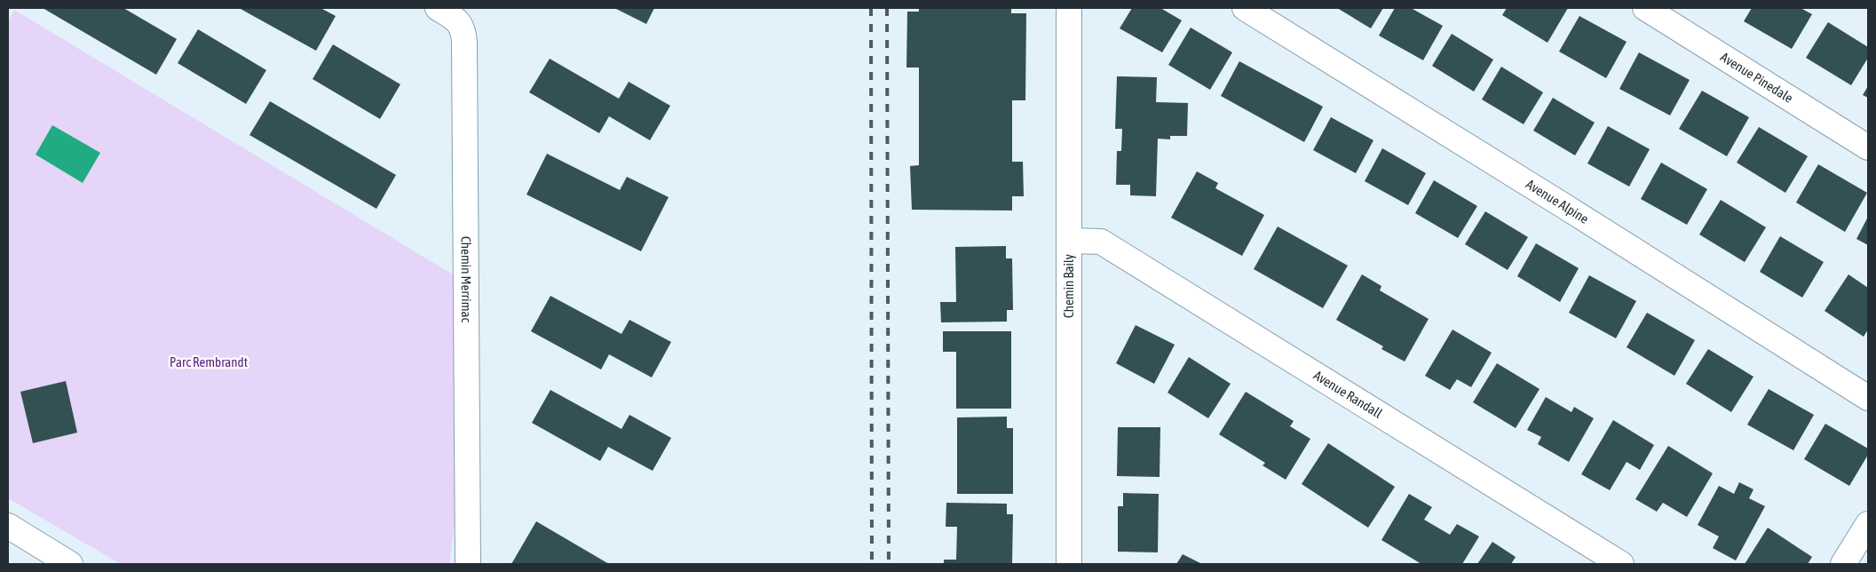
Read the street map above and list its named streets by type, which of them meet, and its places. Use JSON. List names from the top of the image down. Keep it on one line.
{"streets":{"street":["Avenue Pinedale","Avenue Alpine","Chemin Merrimac","Chemin Baily","Avenue Randall"]},"crossings":[["Chemin Baily","Avenue Randall"]],"parks":["Parc Rembrandt"]}
